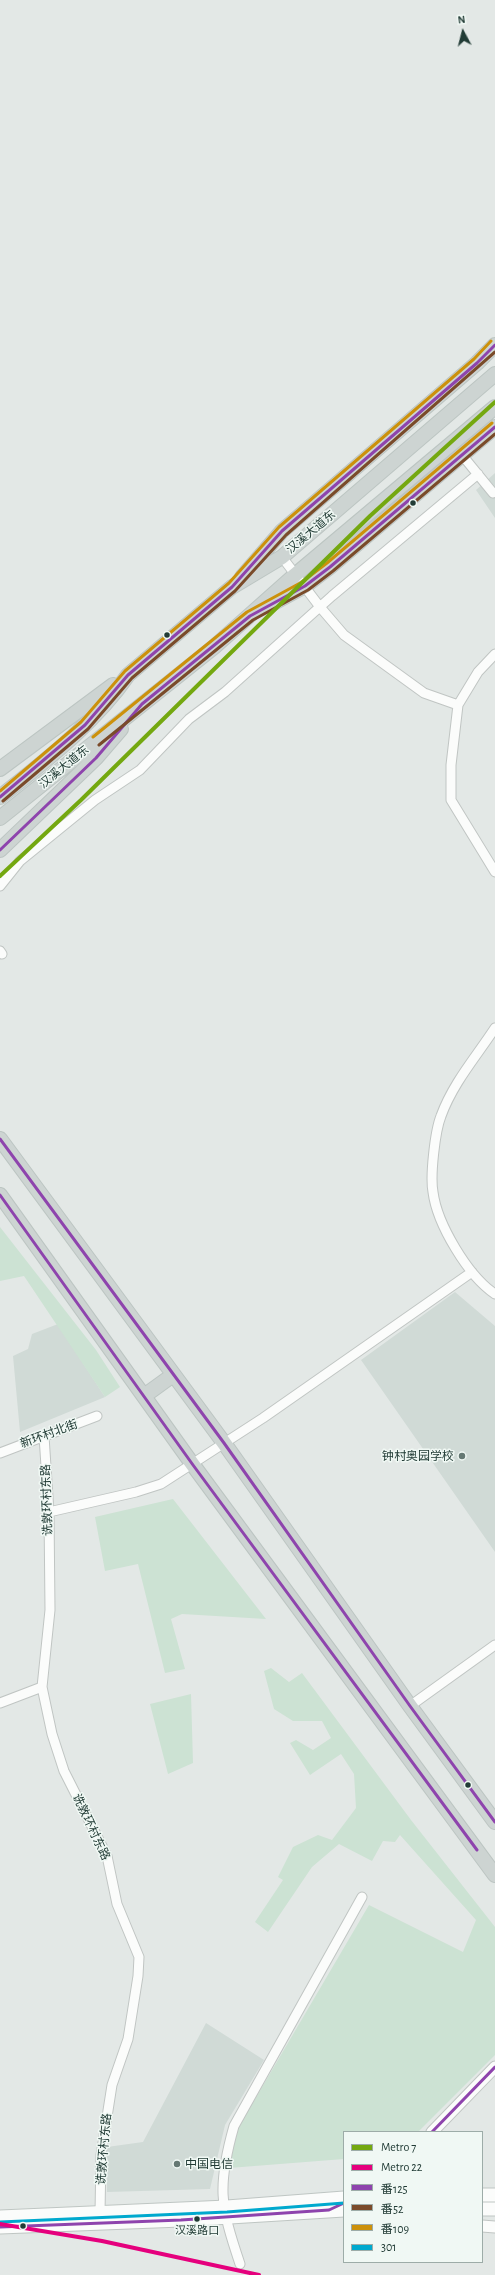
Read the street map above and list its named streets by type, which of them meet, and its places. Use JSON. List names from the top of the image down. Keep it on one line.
{"streets":{"main road":["汉溪大道东"],"street":["新环村北街","诜敦环村东路"]},"crossings":[["新环村北街","诜敦环村东路"]],"places":["钟村奥园学校","中国电信","汉溪路口"],"lines":["transit line 番109","transit line 番125","transit line 番52","metro line 7","transit line 301","metro line 22"],"legend":["Metro 7","Metro 22","番125","番52","番109","301"],"north":"top"}
